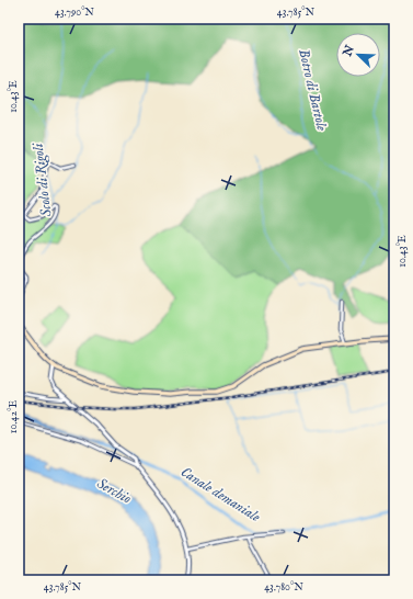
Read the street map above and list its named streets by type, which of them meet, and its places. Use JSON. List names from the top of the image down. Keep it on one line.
{"water":["Botro di Bartole","Scolo di Rigoli","Serchio","Canale demaniale"],"north":"top left","coordinates":["43.790°N","43.785°N","10.43°E","10.42°E","43.780°N"]}
